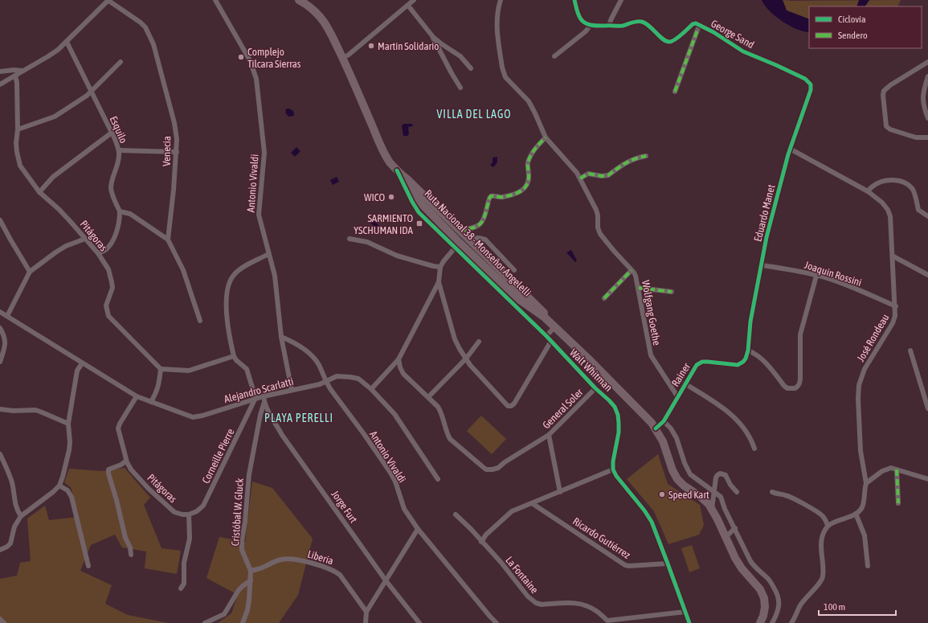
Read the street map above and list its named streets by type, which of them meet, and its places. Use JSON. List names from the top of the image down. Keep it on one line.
{"streets":{"main road":["Ruta Nacional 38 - Monseñor Angelelli"],"street":["George Sand","Esquilo","Venecia","Antonio Vivaldi","Eduardo Manet","Pitágoras","Joaquin Rossini","Wolfgang Goethe","José Rondeau","Walt Whitman","Rainer","Alejandro Scarlatti","General Soler","Corneille Pierre","Jorge Furt","Cristóbal W. Gluck","Ricardo Gutiérrez","Liberia","La Fontaine"]},"crossings":[["George Sand","Eduardo Manet"],["Antonio Vivaldi","Alejandro Scarlatti"],["Eduardo Manet","Joaquin Rossini"],["Eduardo Manet","Rainer"],["Pitágoras","Alejandro Scarlatti"],["Pitágoras","Corneille Pierre"],["Ruta Nacional 38 - Monseñor Angelelli","Walt Whitman"],["Ruta Nacional 38 - Monseñor Angelelli","Rainer"],["Joaquin Rossini","José Rondeau"],["Wolfgang Goethe","Rainer"],["Walt Whitman","General Soler"],["Alejandro Scarlatti","Corneille Pierre"],["Alejandro Scarlatti","Jorge Furt"],["Jorge Furt","Cristóbal W. Gluck"],["Cristóbal W. Gluck","Liberia"]],"districts":["VILLA DEL LAGO","PLAYA PERELLI"],"places":{"other":["Martín Solidario","Complejo Tilcara Sierras","WICO","Speed Kart"],"transit":["SARMIENTO YSCHUMAN IDA"]},"legend":["Ciclovía","Sendero"],"scale_bar":"100 m"}
